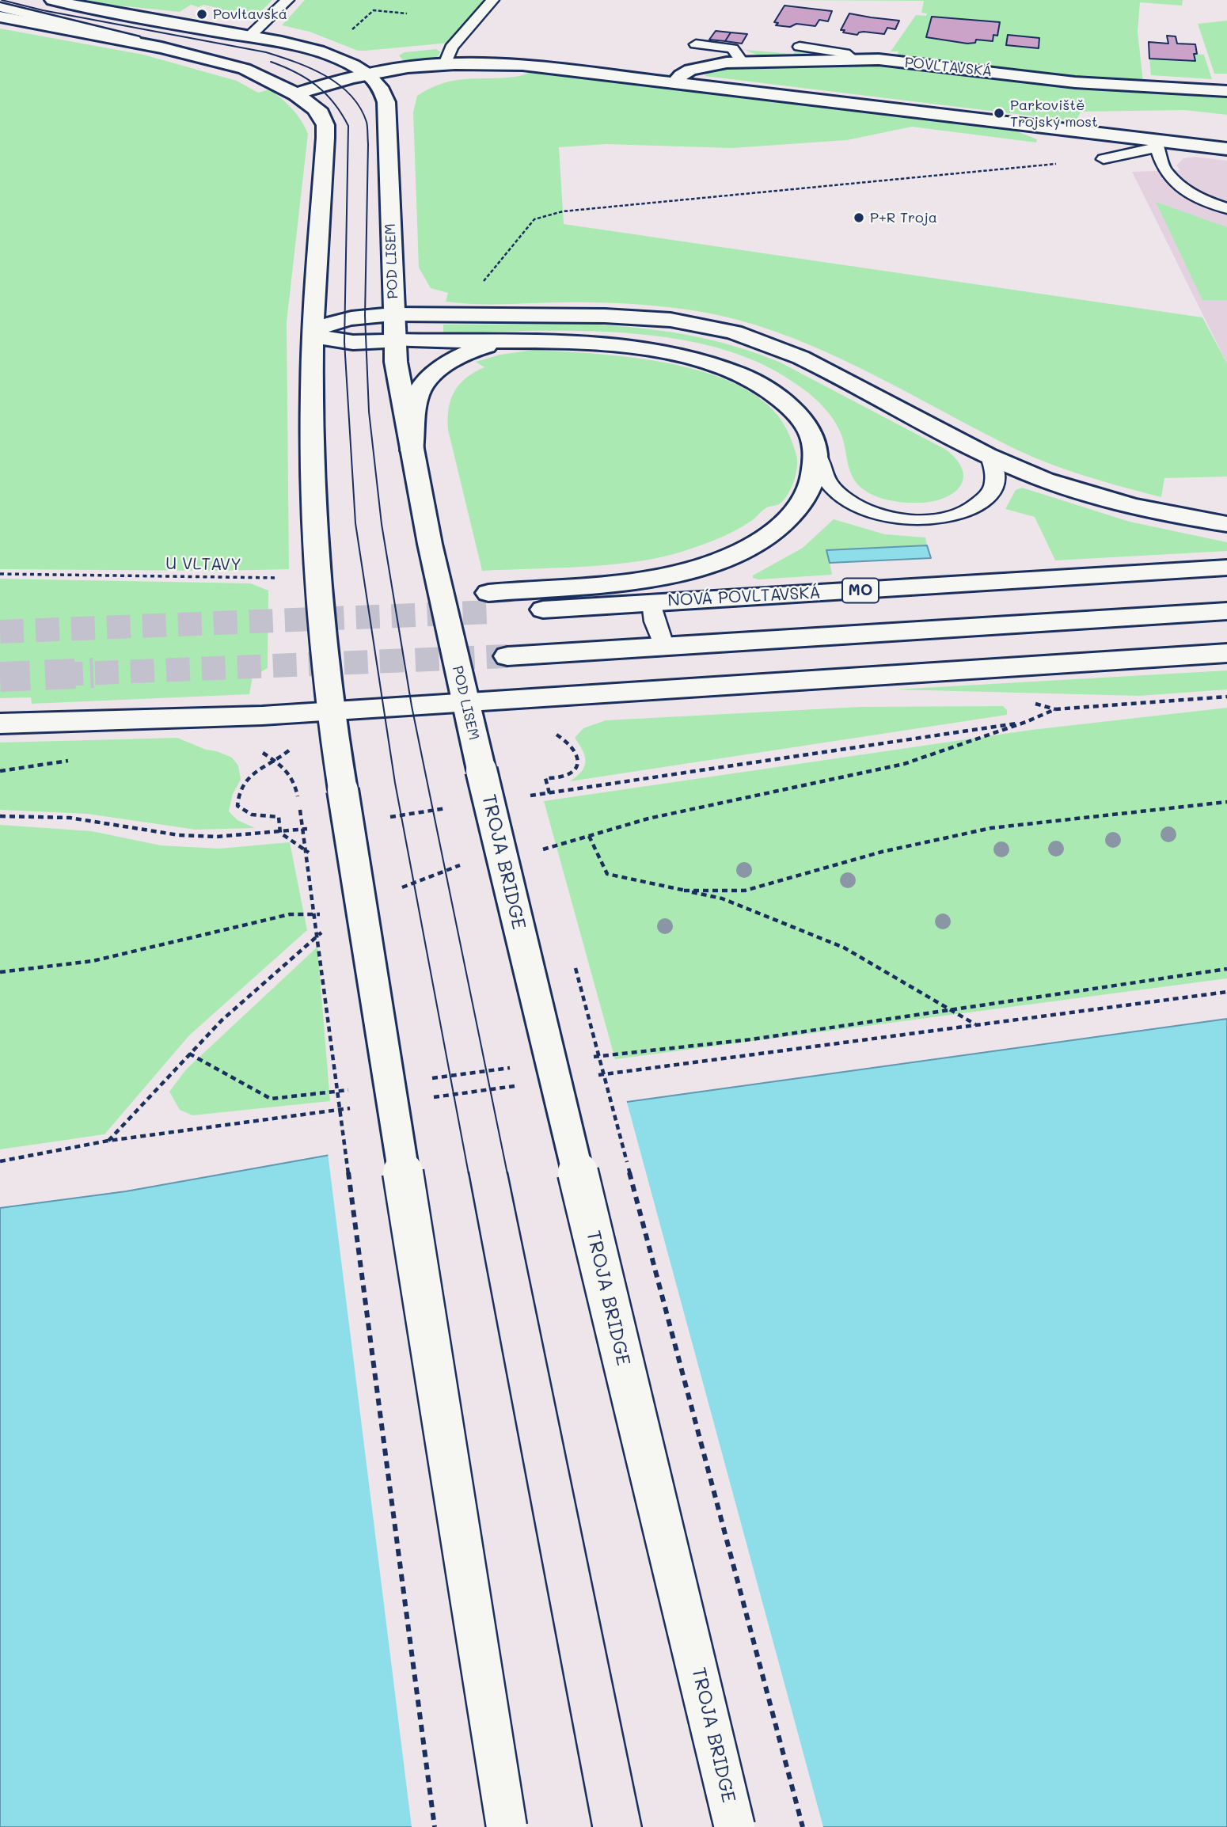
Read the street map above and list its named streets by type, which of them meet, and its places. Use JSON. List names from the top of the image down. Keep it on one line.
{"streets":{"main road":["POVLTAVSKÁ","POD LISEM","MO","NOVÁ POVLTAVSKÁ","TROJA BRIDGE"],"path":["U VLTAVY"]},"crossings":[["POD LISEM","TROJA BRIDGE"]],"places":["Povltavská","Parkoviště Trojský most","P+R Troja"]}
